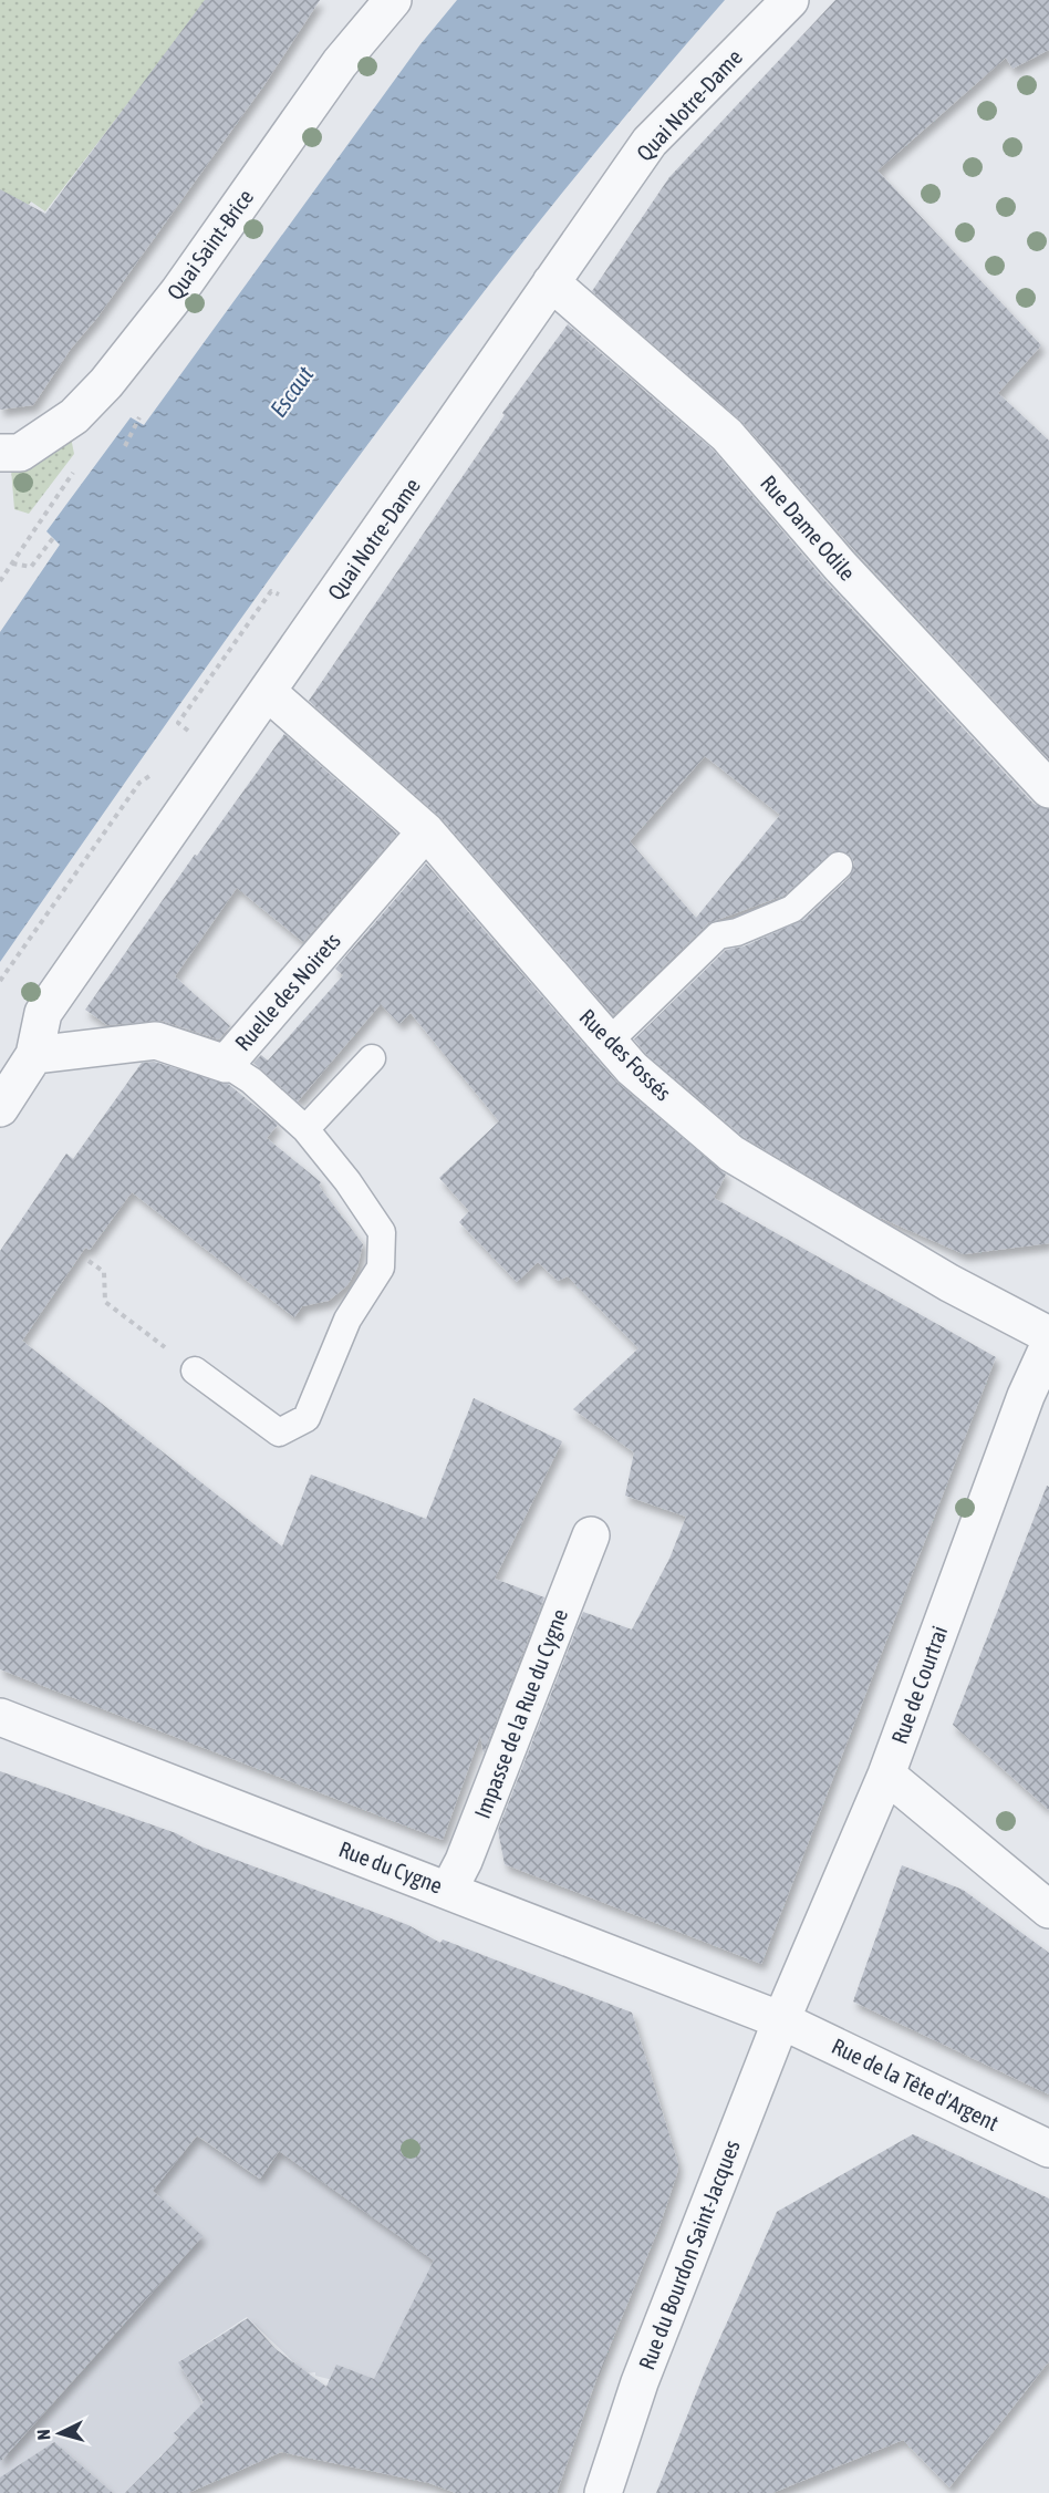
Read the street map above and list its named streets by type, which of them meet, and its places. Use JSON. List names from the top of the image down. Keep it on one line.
{"streets":{"street":["Quai Notre-Dame","Quai Saint-Brice","Rue Dame Odile","Ruelle des Noirets","Rue des Fossés","Rue de Courtrai","Impasse de la Rue du Cygne","Rue du Cygne","Rue de la Tête d'Argent","Rue du Bourdon Saint-Jacques"]},"crossings":[["Quai Notre-Dame","Rue Dame Odile"],["Quai Notre-Dame","Ruelle des Noirets"],["Quai Notre-Dame","Rue des Fossés"],["Ruelle des Noirets","Rue des Fossés"],["Rue de Courtrai","Rue du Cygne"],["Rue de Courtrai","Rue de la Tête d'Argent"],["Rue de Courtrai","Rue du Bourdon Saint-Jacques"],["Impasse de la Rue du Cygne","Rue du Cygne"],["Rue du Cygne","Rue de la Tête d'Argent"],["Rue du Cygne","Rue du Bourdon Saint-Jacques"],["Rue de la Tête d'Argent","Rue du Bourdon Saint-Jacques"]],"water":["Escaut"],"north":"left"}
